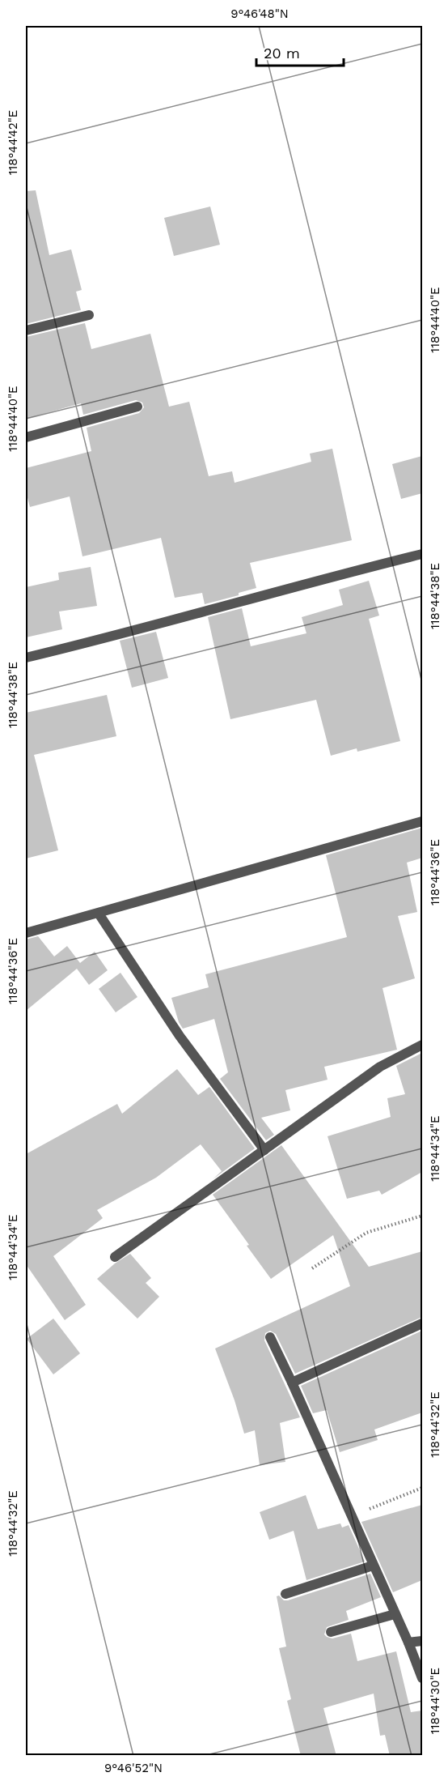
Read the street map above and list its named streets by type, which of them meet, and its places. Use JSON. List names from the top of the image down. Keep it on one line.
{"scale_bar":"20 m","coordinates":["9°46'48\"N","118°44'42\"E","118°44'40\"E","118°44'38\"E","118°44'36\"E","118°44'34\"E","118°44'32\"E","118°44'30\"E","9°46'52\"N"]}
